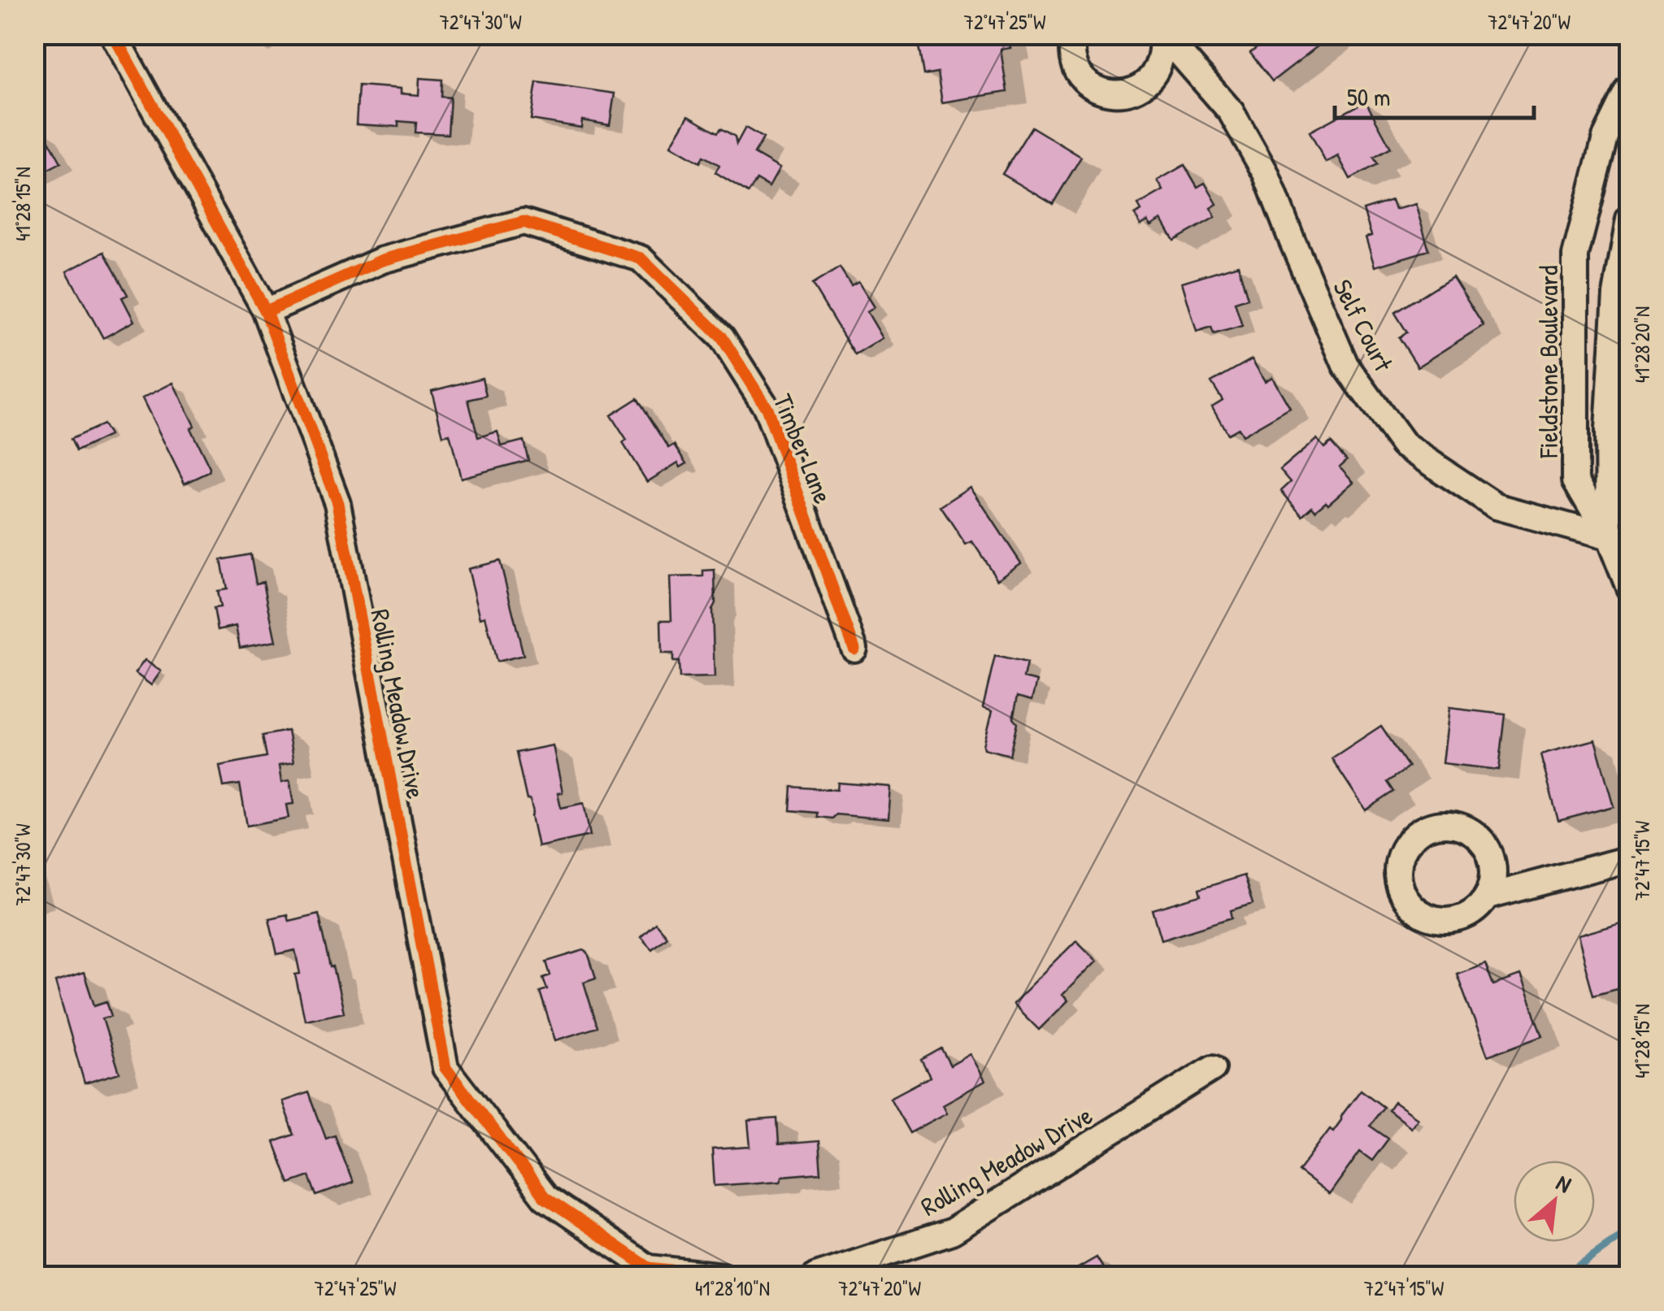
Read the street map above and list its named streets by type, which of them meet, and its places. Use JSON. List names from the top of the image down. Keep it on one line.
{"streets":{"street":["Self Court","Fieldstone Boulevard","Timber Lane","Rolling Meadow Drive"]},"crossings":[["Self Court","Fieldstone Boulevard"],["Timber Lane","Rolling Meadow Drive"]],"scale_bar":"50 m","north":"top right","coordinates":["72°47'30\"W","72°47'25\"W","72°47'20\"W","41°28'15\"N","41°28'20\"N","72°47'15\"W","41°28'10\"N"]}
